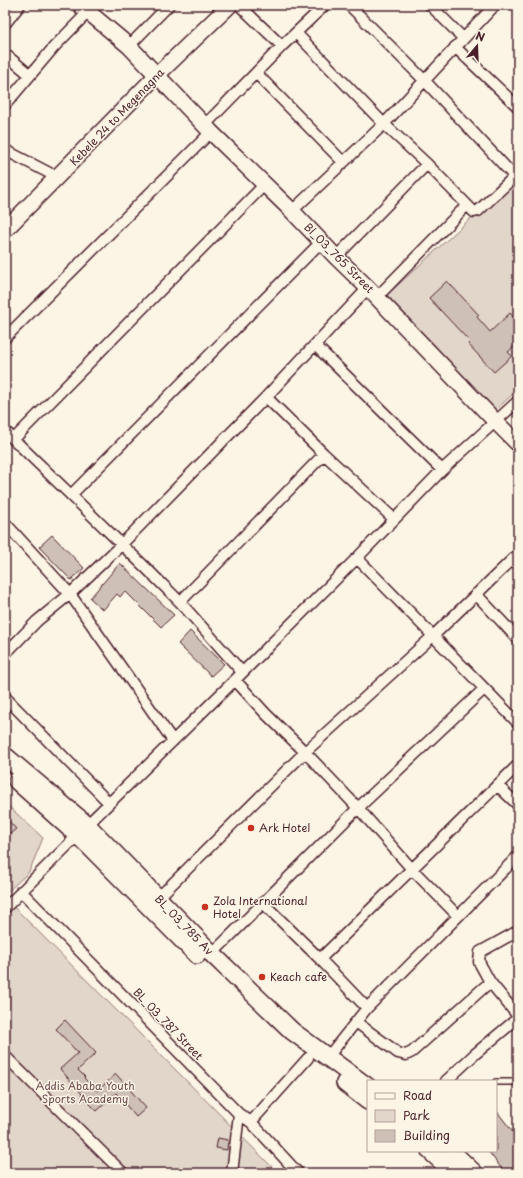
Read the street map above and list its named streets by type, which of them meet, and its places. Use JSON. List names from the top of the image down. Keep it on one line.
{"streets":{"main road":["BL_03_785 Av"],"street":["Kebele 24 to Megenagna","Bl_03_765 Street","BL_03_787 Street"]},"crossings":[["Kebele 24 to Megenagna","Bl_03_765 Street"]],"parks":["Addis Ababa Youth Sports Academy"],"places":["Ark Hotel","Zola International Hotel","Keach cafe"],"legend":["Road","Park","Building"],"north":"top"}
